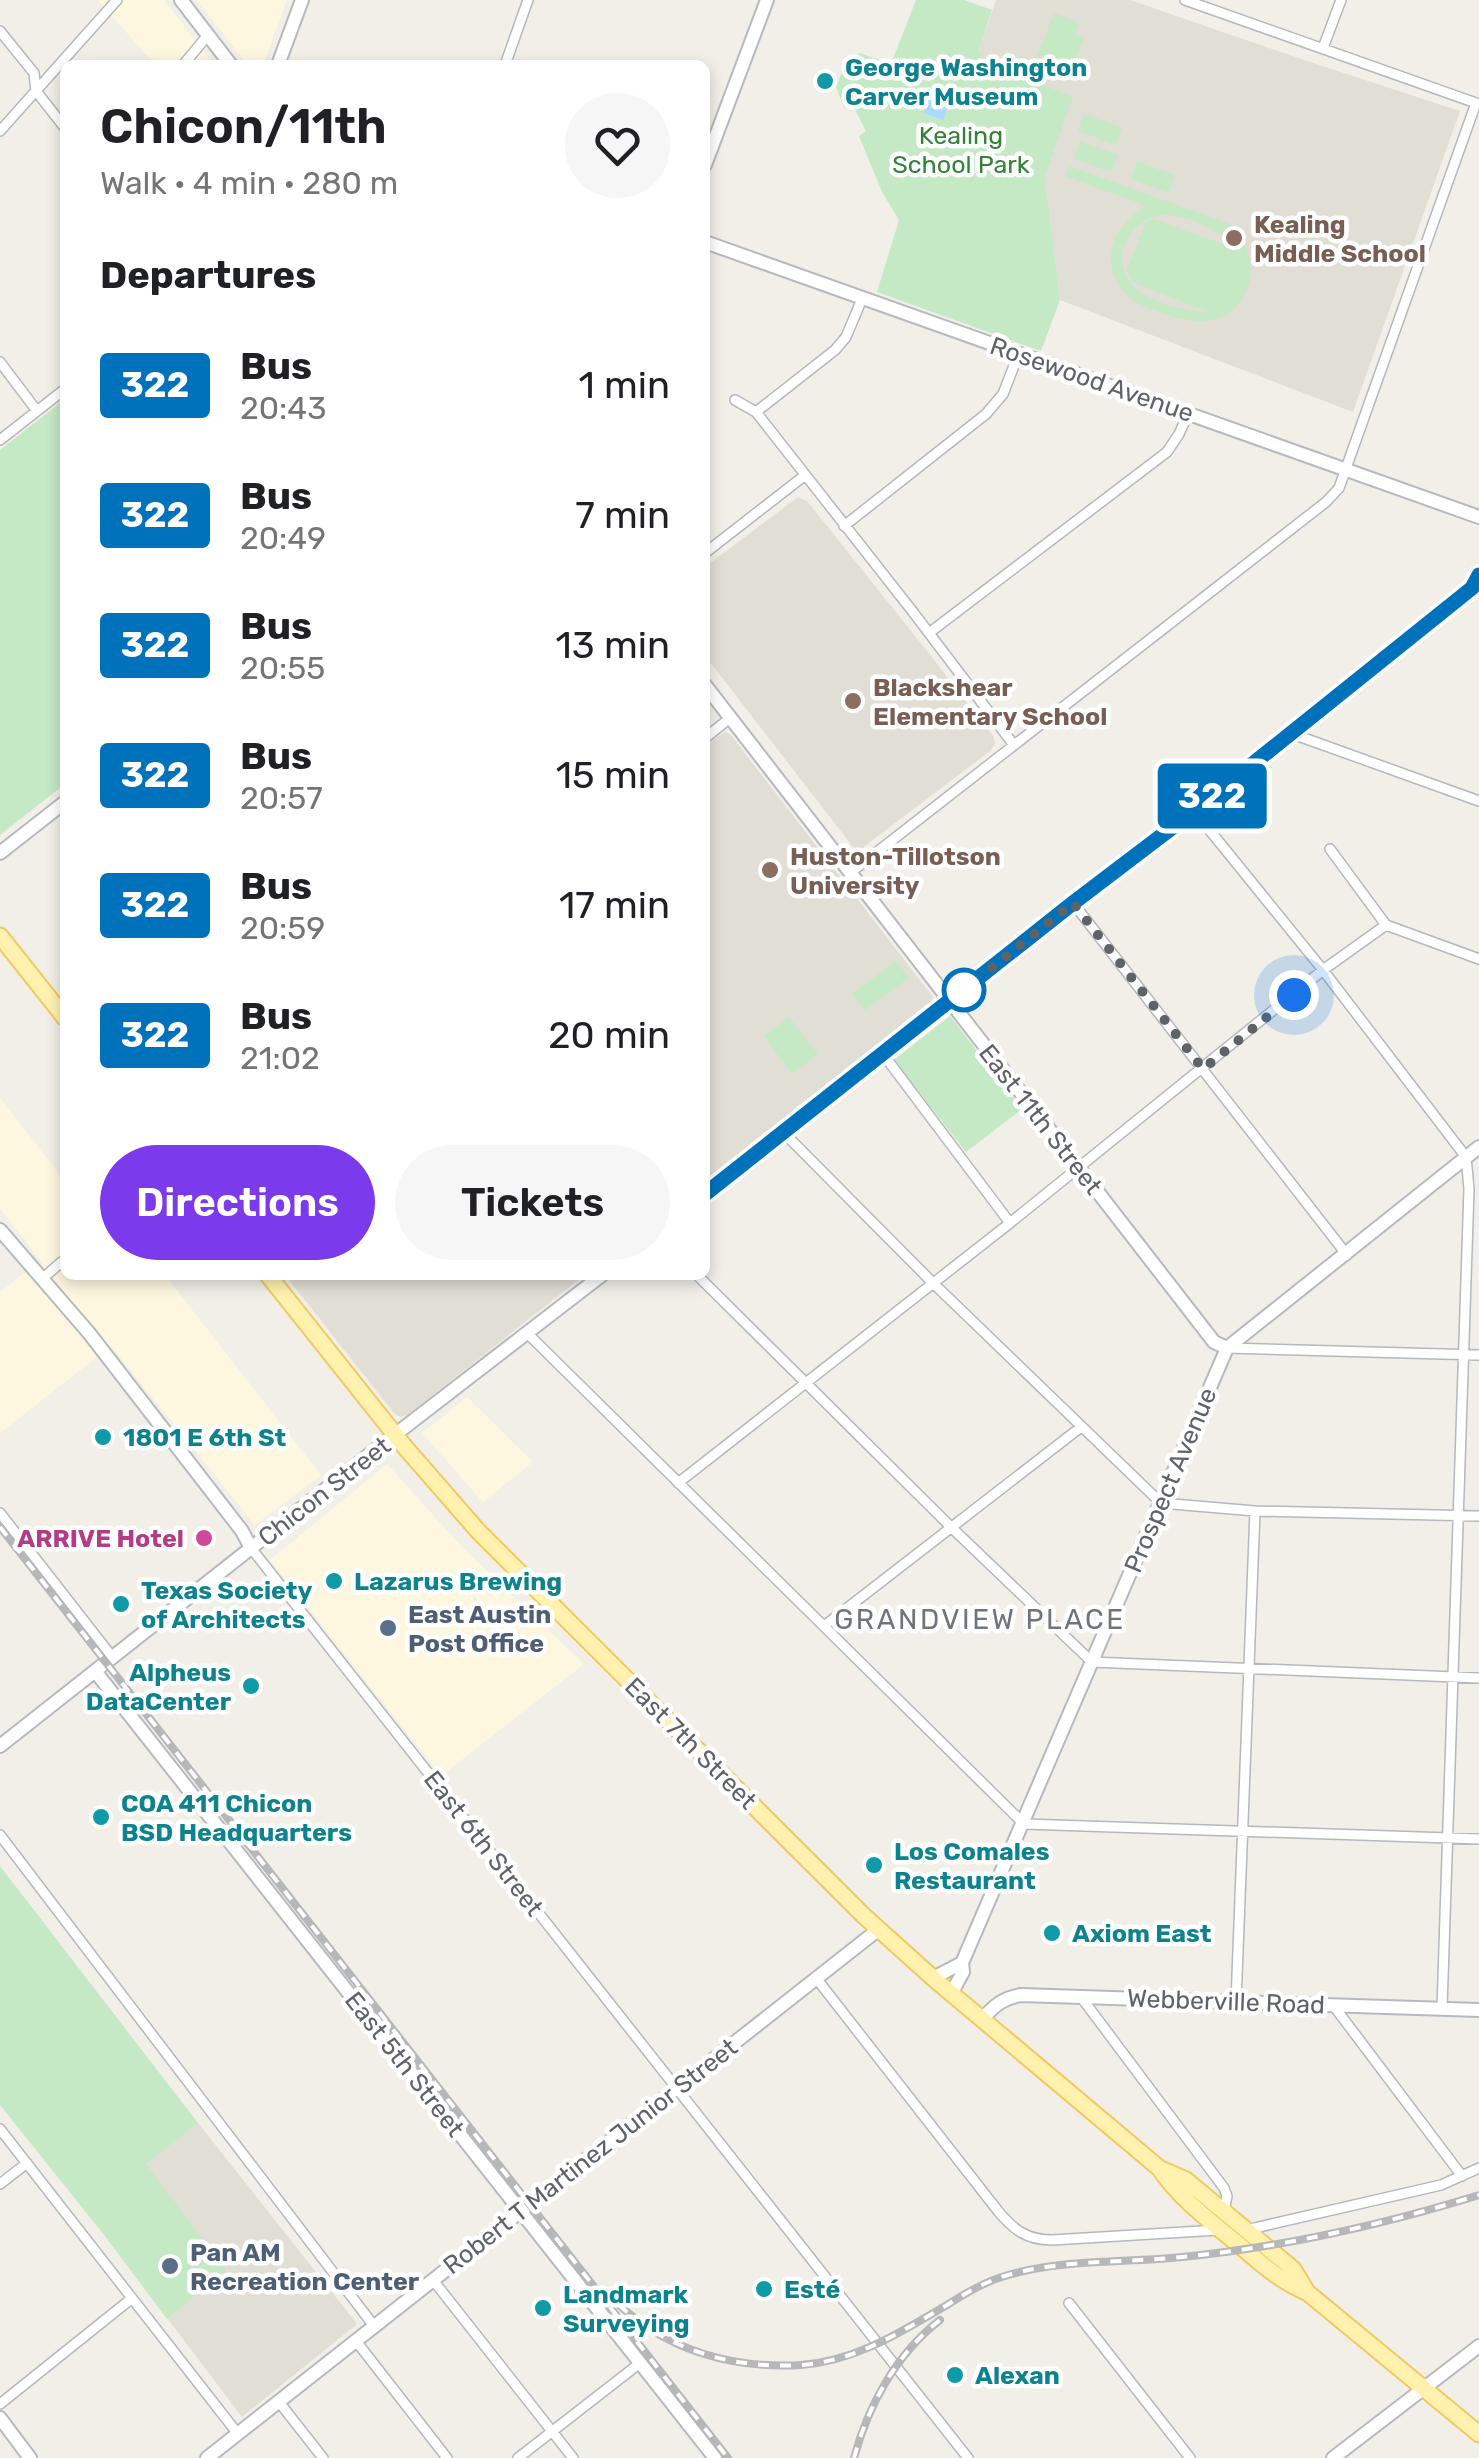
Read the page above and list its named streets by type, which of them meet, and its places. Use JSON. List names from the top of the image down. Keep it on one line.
{"streets":{"main road":["East 7th Street"],"street":["Rosewood Avenue","East 11th Street","Prospect Avenue","Chicon Street","East 6th Street","Webberville Road","East 5th Street","Robert T Martinez Junior Street"]},"crossings":[["East 11th Street","Prospect Avenue"],["Prospect Avenue","East 7th Street"],["Chicon Street","East 7th Street"],["Chicon Street","East 6th Street"],["Chicon Street","East 5th Street"],["East 7th Street","Webberville Road"],["East 7th Street","Robert T Martinez Junior Street"],["East 6th Street","Robert T Martinez Junior Street"],["East 5th Street","Robert T Martinez Junior Street"]],"districts":["GRANDVIEW PLACE"],"parks":["Kealing School Park"],"places":["George Washington Carver Museum","Kealing Middle School","Blackshear Elementary School","Huston-Tillotson University","1801 E 6th St","ARRIVE Hotel","Lazarus Brewing","Texas Society of Architects","East Austin Post Office","Alpheus DataCenter","COA 411 Chicon BSD Headquarters","Los Comales Restaurant","Axiom East","Pan AM Recreation Center","Esté","Landmark Surveying","Alexan"],"lines":["bus line 322"],"page":{"on_map":"322","heading":[["Chicon/11th","Walk · 4 min · 280 m"],"Departures"],"list":[{"mark":"322","name":"Bus","note":"20:43","value":"1 min"},{"mark":"322","name":"Bus","note":"20:49","value":"7 min"},{"mark":"322","name":"Bus","note":"20:55","value":"13 min"},{"mark":"322","name":"Bus","note":"20:57","value":"15 min"},{"mark":"322","name":"Bus","note":"20:59","value":"17 min"},{"mark":"322","name":"Bus","note":"21:02","value":"20 min"}],"buttons":["Directions","Tickets"]}}
